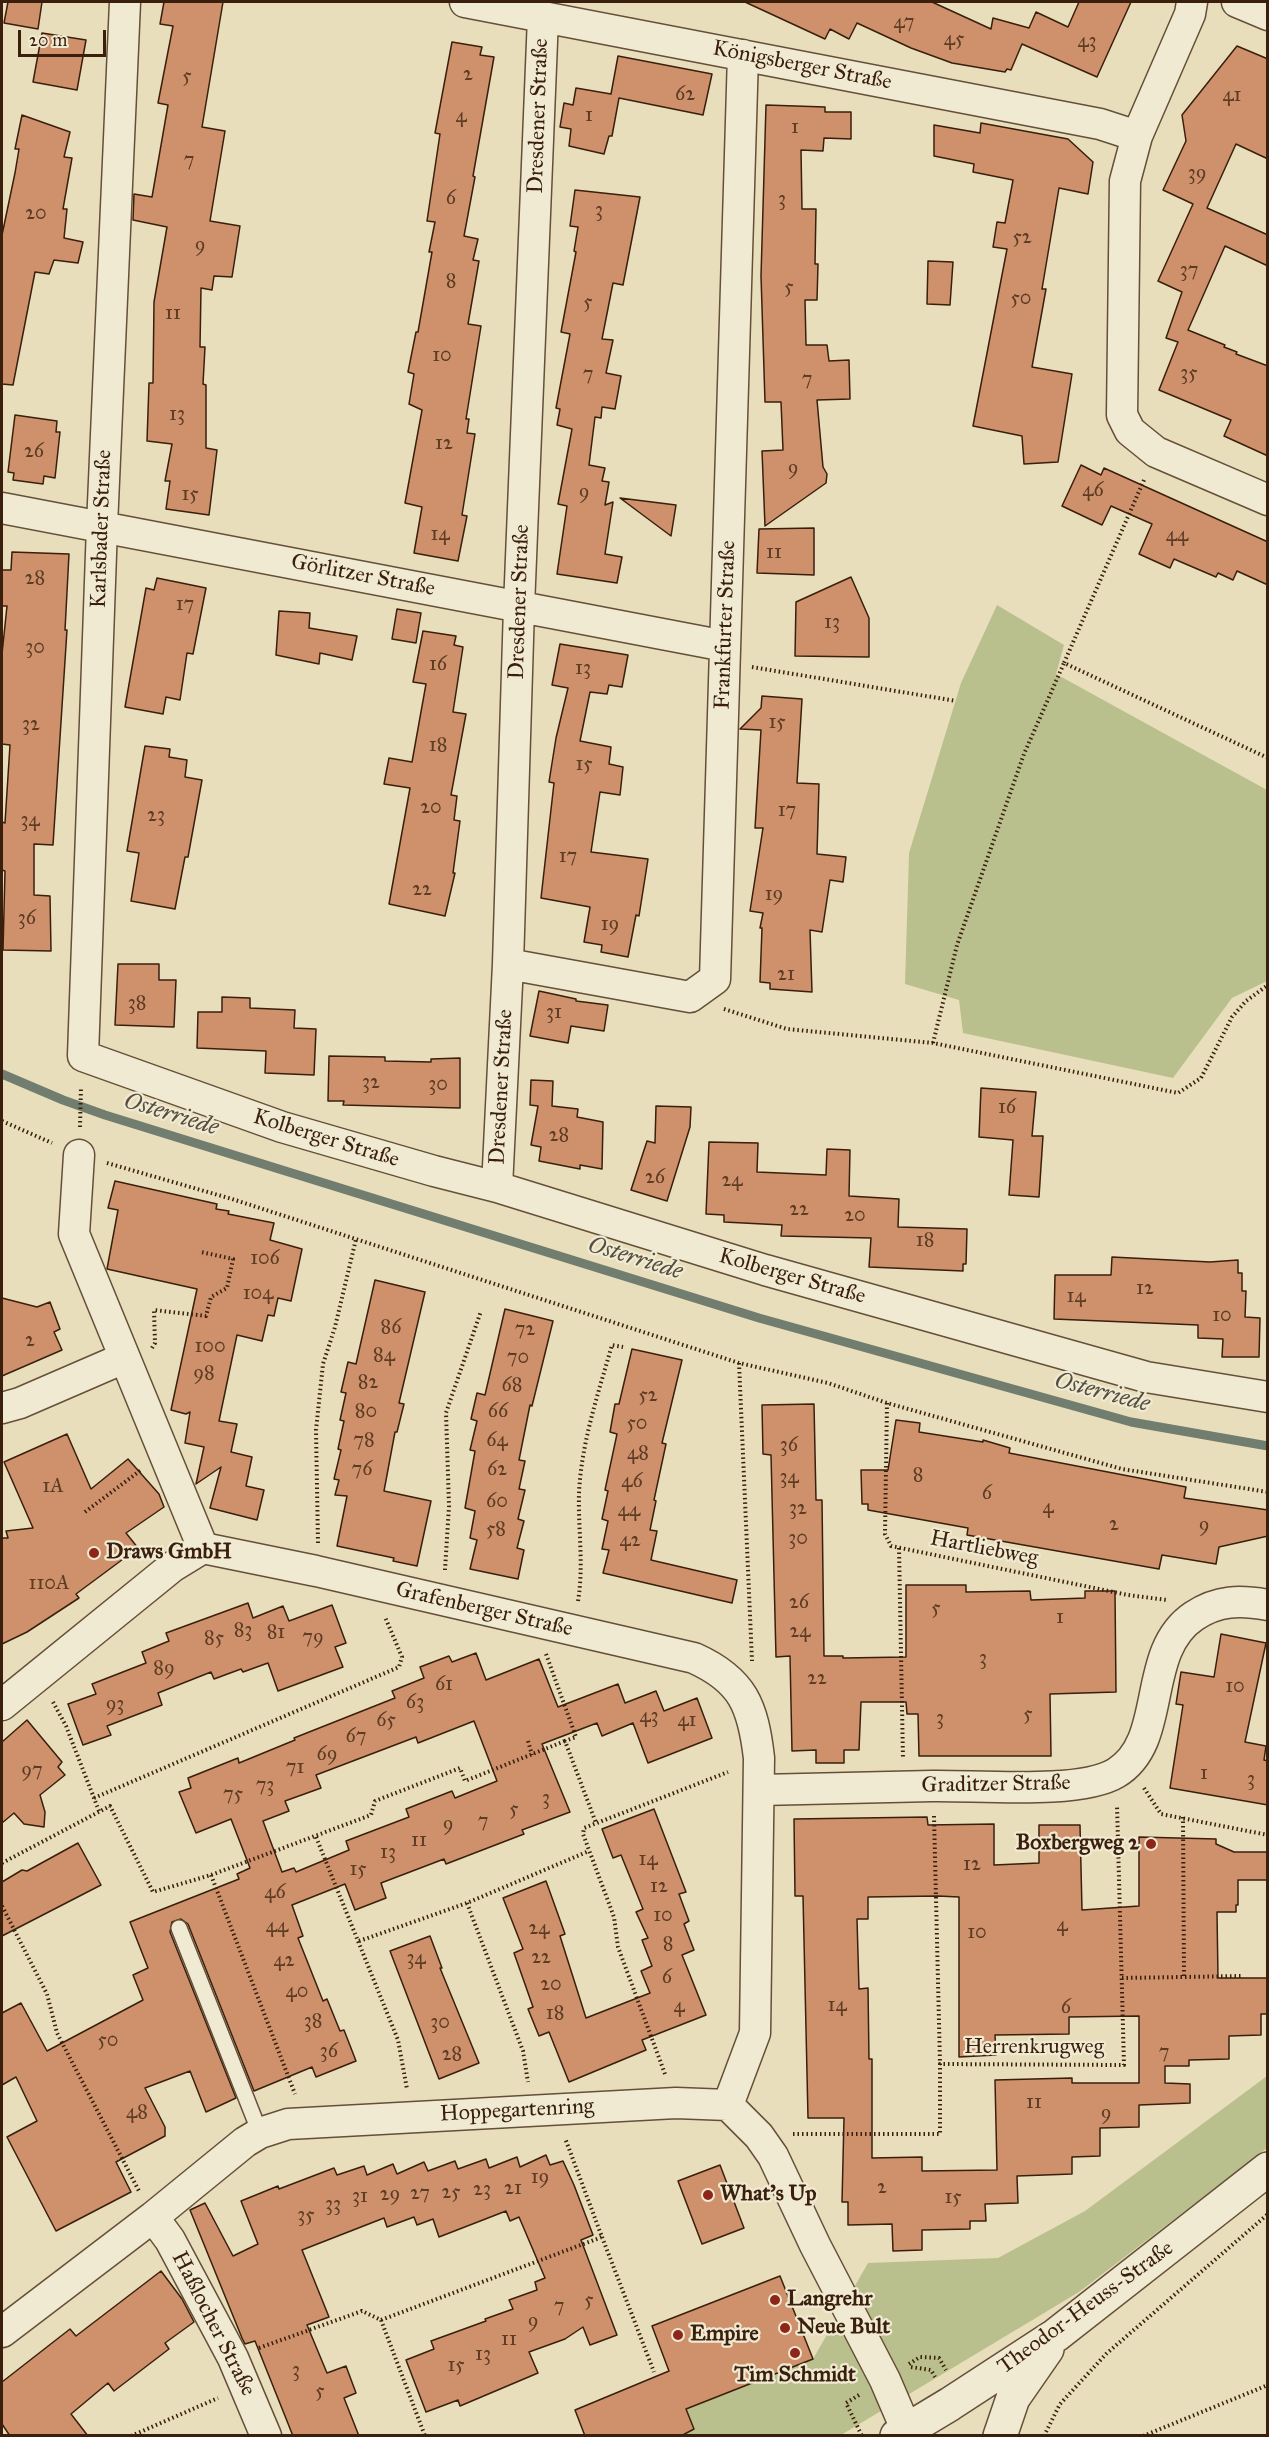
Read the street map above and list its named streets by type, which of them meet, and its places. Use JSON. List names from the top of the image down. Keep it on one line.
{"streets":{"street":["Königsberger Straße","Dresdener Straße","Karlsbader Straße","Görlitzer Straße","Frankfurter Straße","Kolberger Straße","Grafenberger Straße","Graditzer Straße","Hoppegartenring","Theodor-Heuss-Straße","Haßlocher Straße"],"path":["Hartliebweg","Herrenkrugweg"]},"crossings":[["Königsberger Straße","Dresdener Straße"],["Königsberger Straße","Frankfurter Straße"],["Dresdener Straße","Görlitzer Straße"],["Dresdener Straße","Kolberger Straße"],["Karlsbader Straße","Görlitzer Straße"],["Karlsbader Straße","Kolberger Straße"],["Görlitzer Straße","Frankfurter Straße"],["Grafenberger Straße","Graditzer Straße"],["Grafenberger Straße","Hoppegartenring"],["Graditzer Straße","Herrenkrugweg"],["Hoppegartenring","Haßlocher Straße"]],"water":["Osterriede"],"places":["Draws GmbH","Boxbergweg 2","What's Up","Langrehr","Neue Bult","Empire","Tim Schmidt"],"house_numbers":["47","45","43","2","5","62","41","1","4","1","7","39","6","3","3","20","52","9","37","8","5","50","5","11","10","35","7","7","13","12","26","9","46","9","15","14","44","11","28","17","13","30","16","13","15","32","18","15","20","17","23","34","17","22","19","36","19","21","38","31","32","30","16","28","26","24","22","20","18","106","12","104","14","10","86","72","2","100","84","70","98","82","68","52","80","66","50","78","64","36","48","76","62","8","34","46","1A","6","60","4","32","44","2","9","58","30","42","110A","26","5","1","83","24","81","79","85","3","89","22","61","10","63","93","5","43","3","65","41","67","69","71","97","1","3","73","75","3","5","7","9","11","13","14","12","15","12","46","10","4","44","24","10","8","22","34","42","6","20","40","14","4","6","18","38","30","50","36","7","28","11","48","9","19","2","21","23","25","27","29","31","15","33","35","5","7","9","11","13","15","3","5"],"scale_bar":"20 m"}
